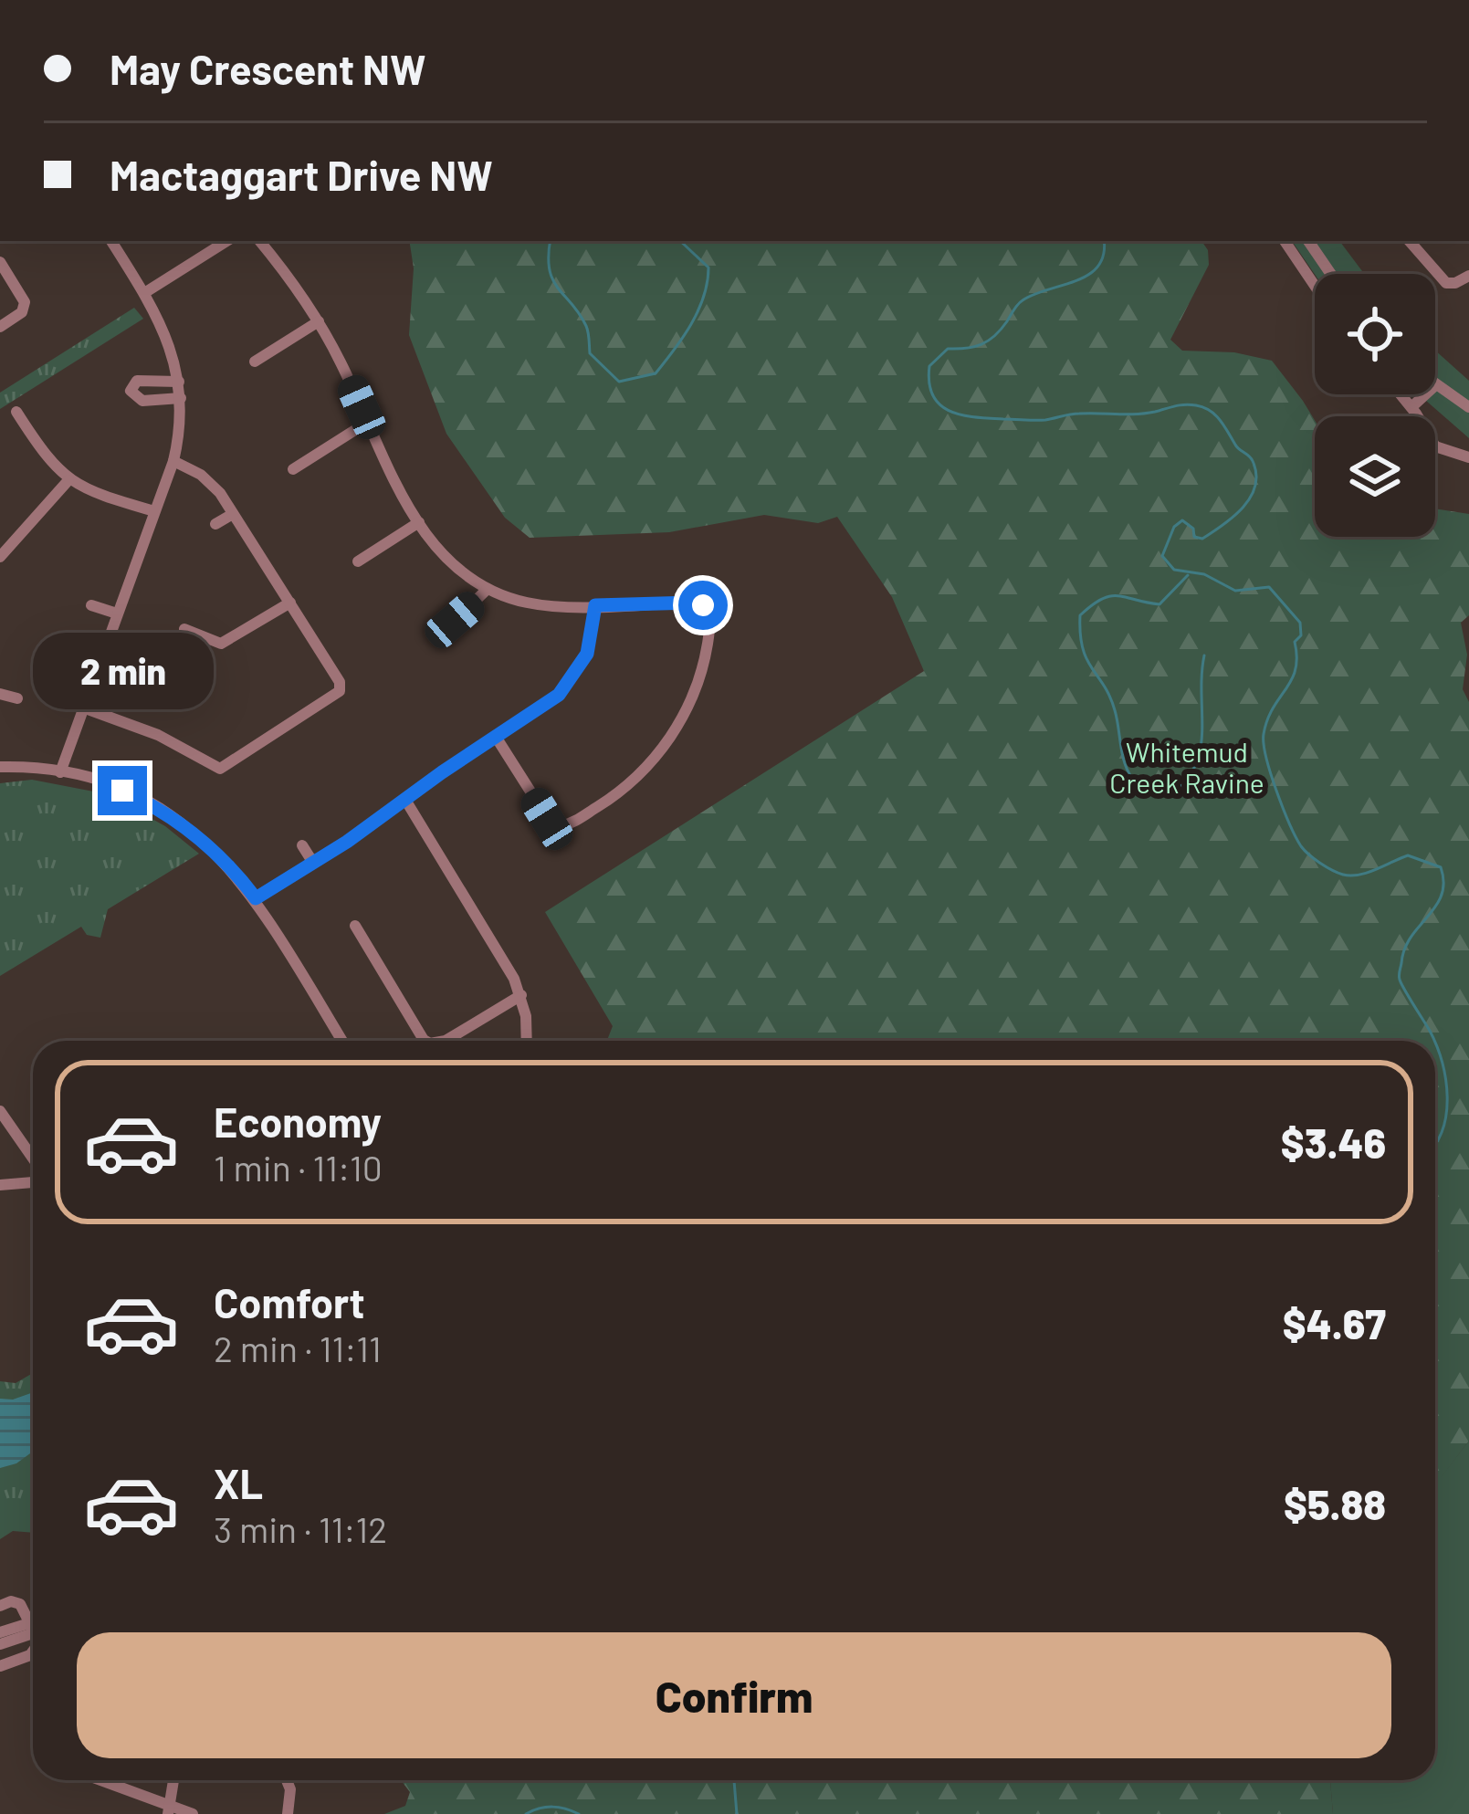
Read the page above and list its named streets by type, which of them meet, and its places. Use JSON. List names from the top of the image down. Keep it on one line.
{"parks":["Whitemud Creek Ravine"],"page":{"banner":["May Crescent NW","Mactaggart Drive NW"],"bubble":"2 min","list":[{"name":"Economy","note":"1 min · 11:10","value":"$3.46"},{"name":"Comfort","note":"2 min · 11:11","value":"$4.67"},{"name":"XL","note":"3 min · 11:12","value":"$5.88"}],"buttons":"Confirm"}}
